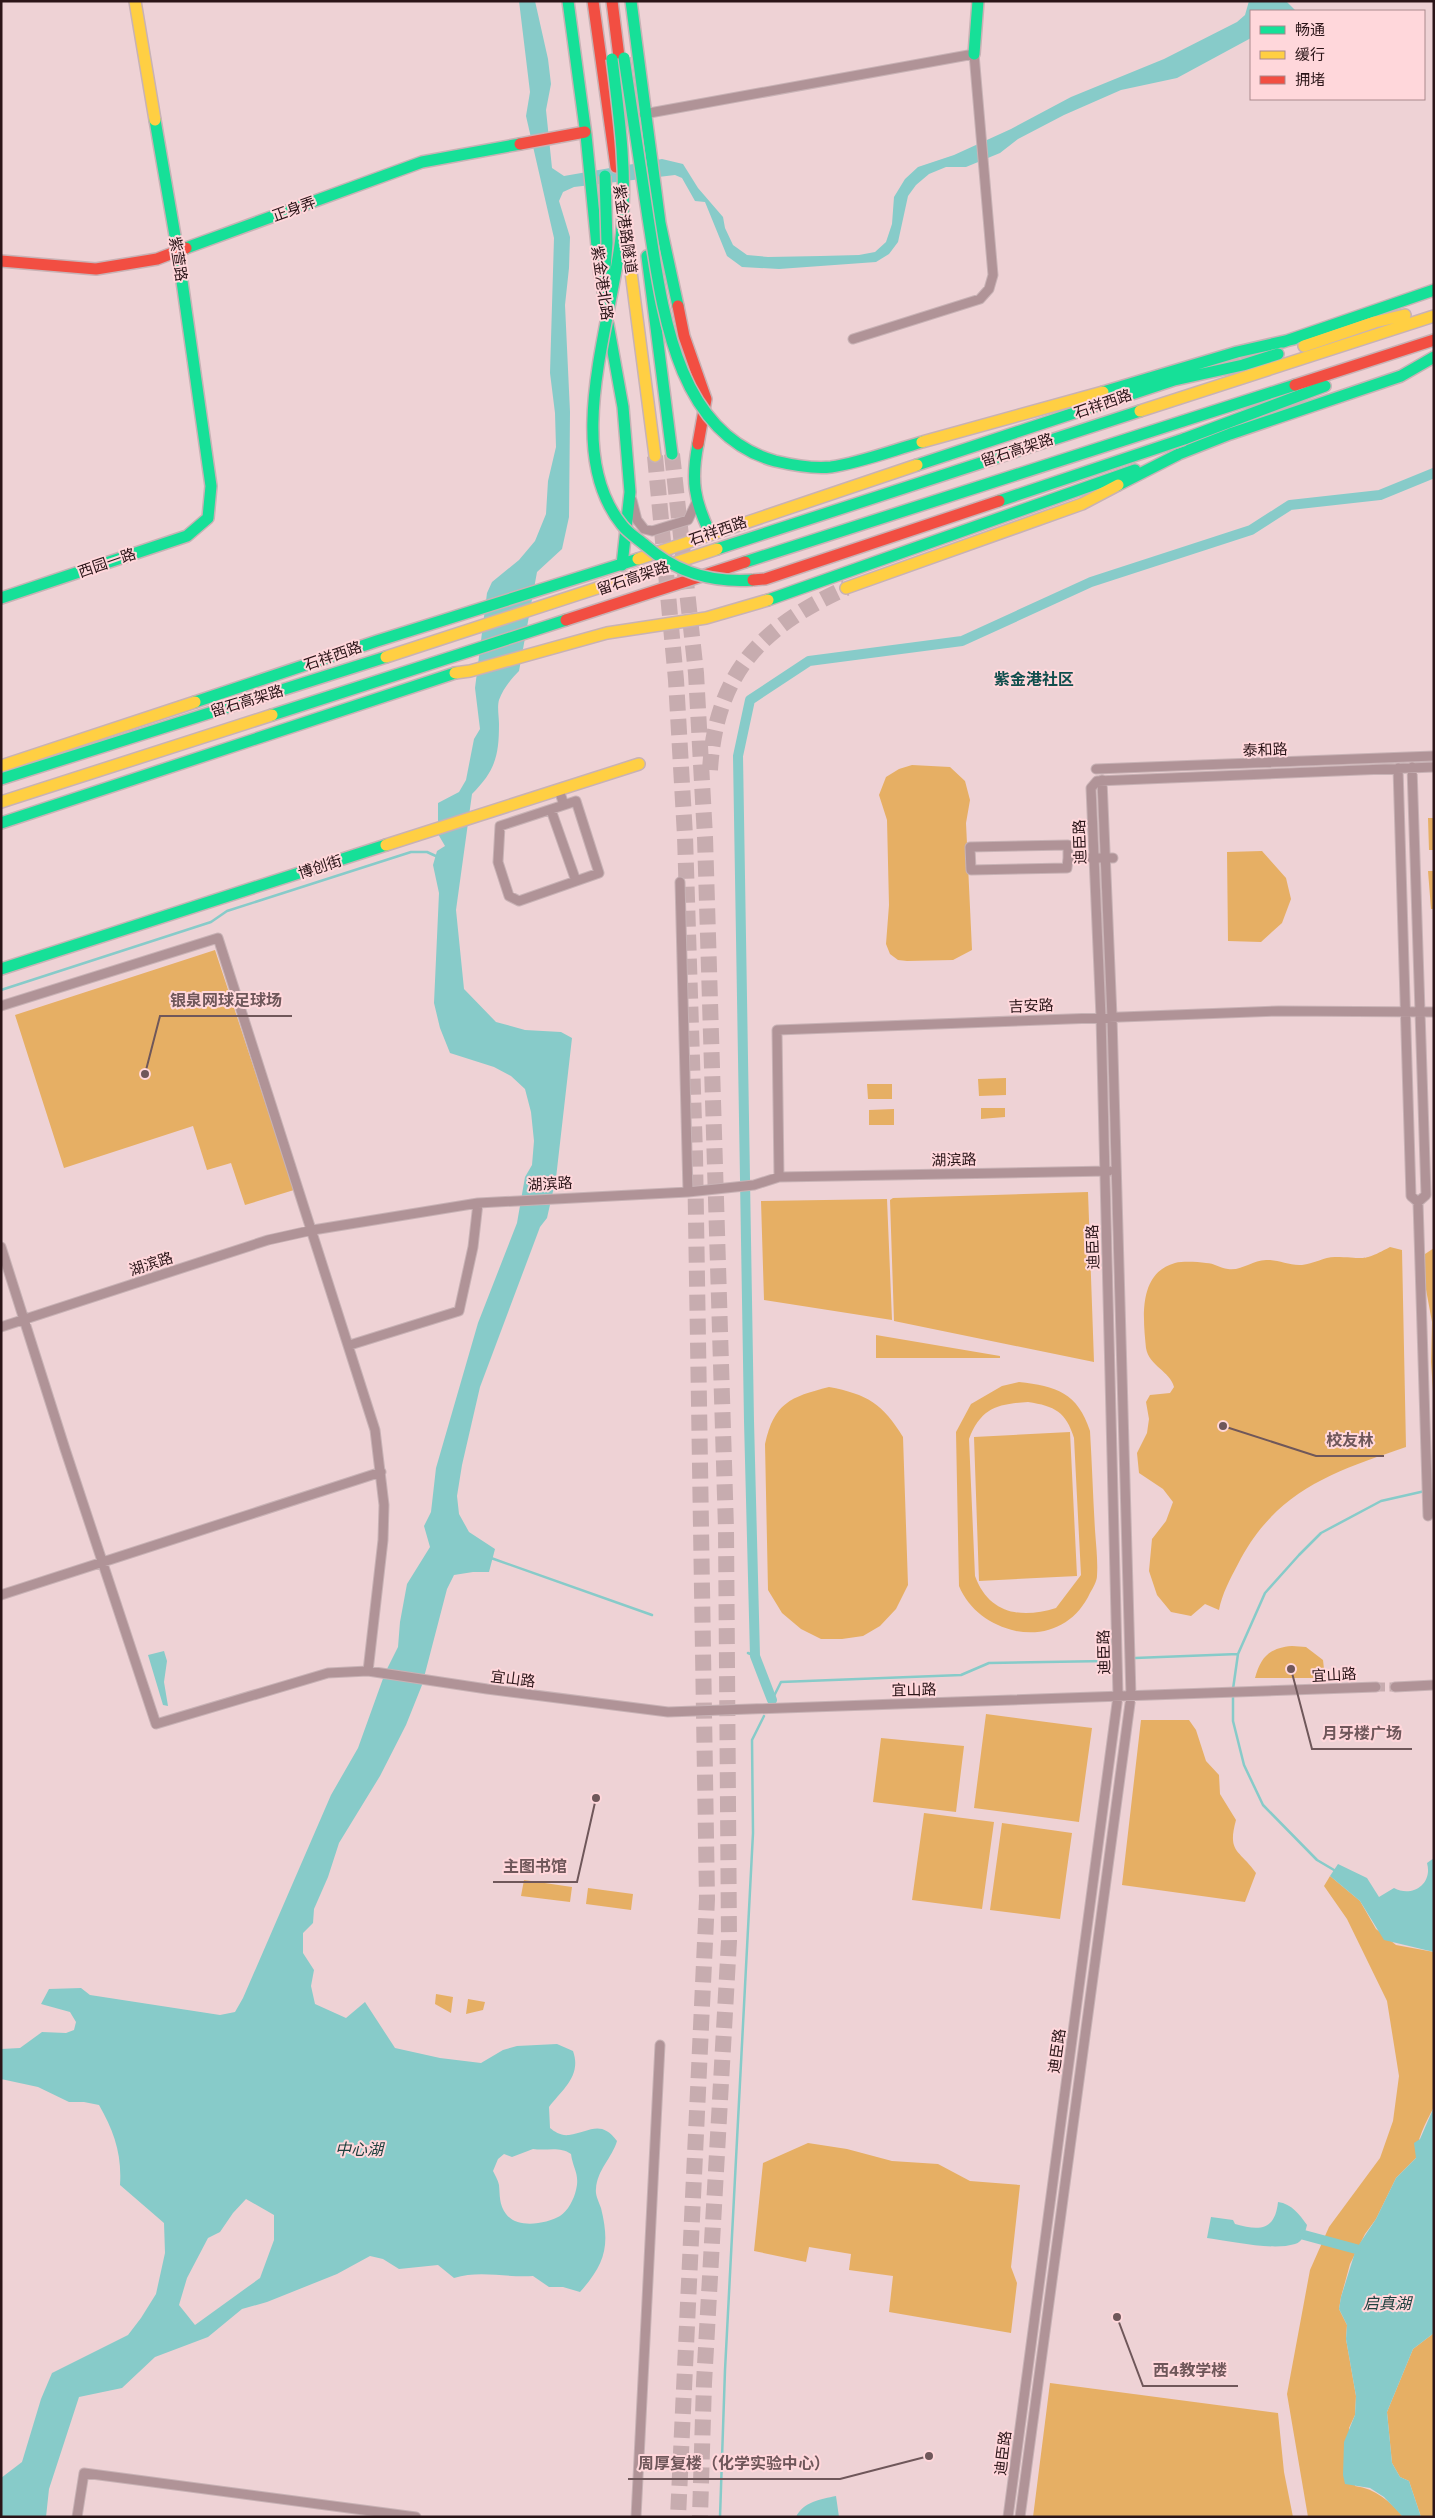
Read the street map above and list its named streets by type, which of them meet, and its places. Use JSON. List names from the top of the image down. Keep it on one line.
{"streets":{"main road":["正身弄","紫金港路隧道","紫萱路","紫金港北路","石祥西路","留石高架路","西园一路","博创街"],"street":["泰和路","迪臣路","吉安路","湖滨路","宜山路"]},"crossings":[["正身弄","紫萱路"],["正身弄","紫金港北路"],["紫萱路","西园一路"],["紫金港北路","石祥西路"],["泰和路","迪臣路"],["迪臣路","吉安路"],["迪臣路","湖滨路"],["迪臣路","宜山路"],["吉安路","湖滨路"]],"districts":["紫金港社区"],"water":["中心湖","启真湖"],"places":["银泉网球足球场","校友林","月牙楼广场","主图书馆","西4教学楼","周厚复楼（化学实验中心）"],"legend":["畅通","缓行","拥堵"]}
